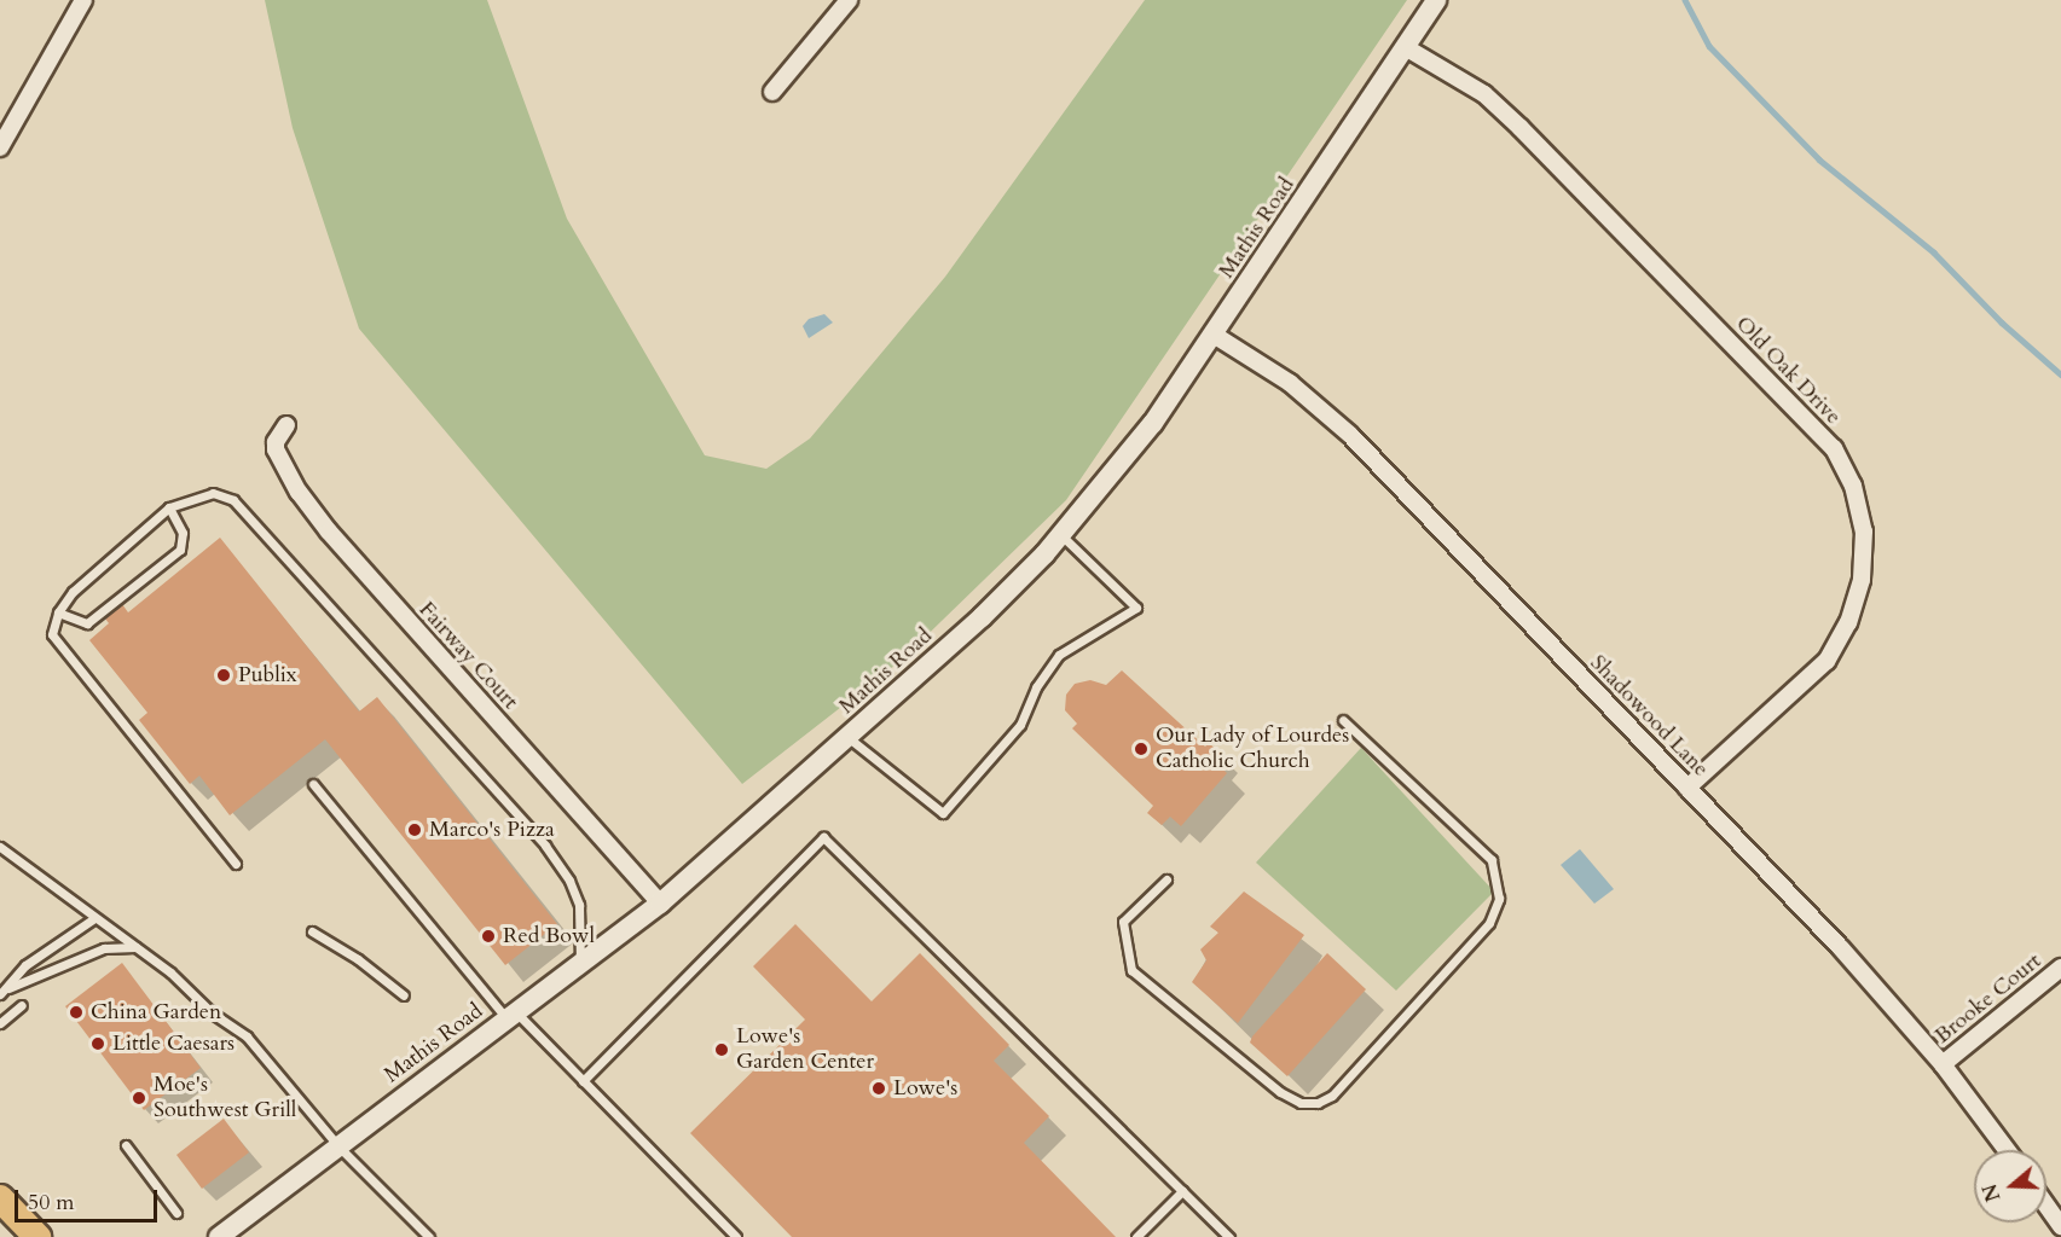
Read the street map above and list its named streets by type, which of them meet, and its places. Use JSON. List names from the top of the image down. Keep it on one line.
{"streets":{"street":["Mathis Road","Old Oak Drive","Fairway Court","Shadowood Lane","Brooke Court"]},"crossings":[["Mathis Road","Old Oak Drive"],["Mathis Road","Fairway Court"],["Mathis Road","Shadowood Lane"],["Old Oak Drive","Shadowood Lane"],["Shadowood Lane","Brooke Court"]],"places":["Publix","Our Lady of Lourdes Catholic Church","Marco's Pizza","Red Bowl","China Garden","Little Caesars","Lowe's Garden Center","Lowe's","Moe's Southwest Grill"],"scale_bar":"50 m","north":"left"}
